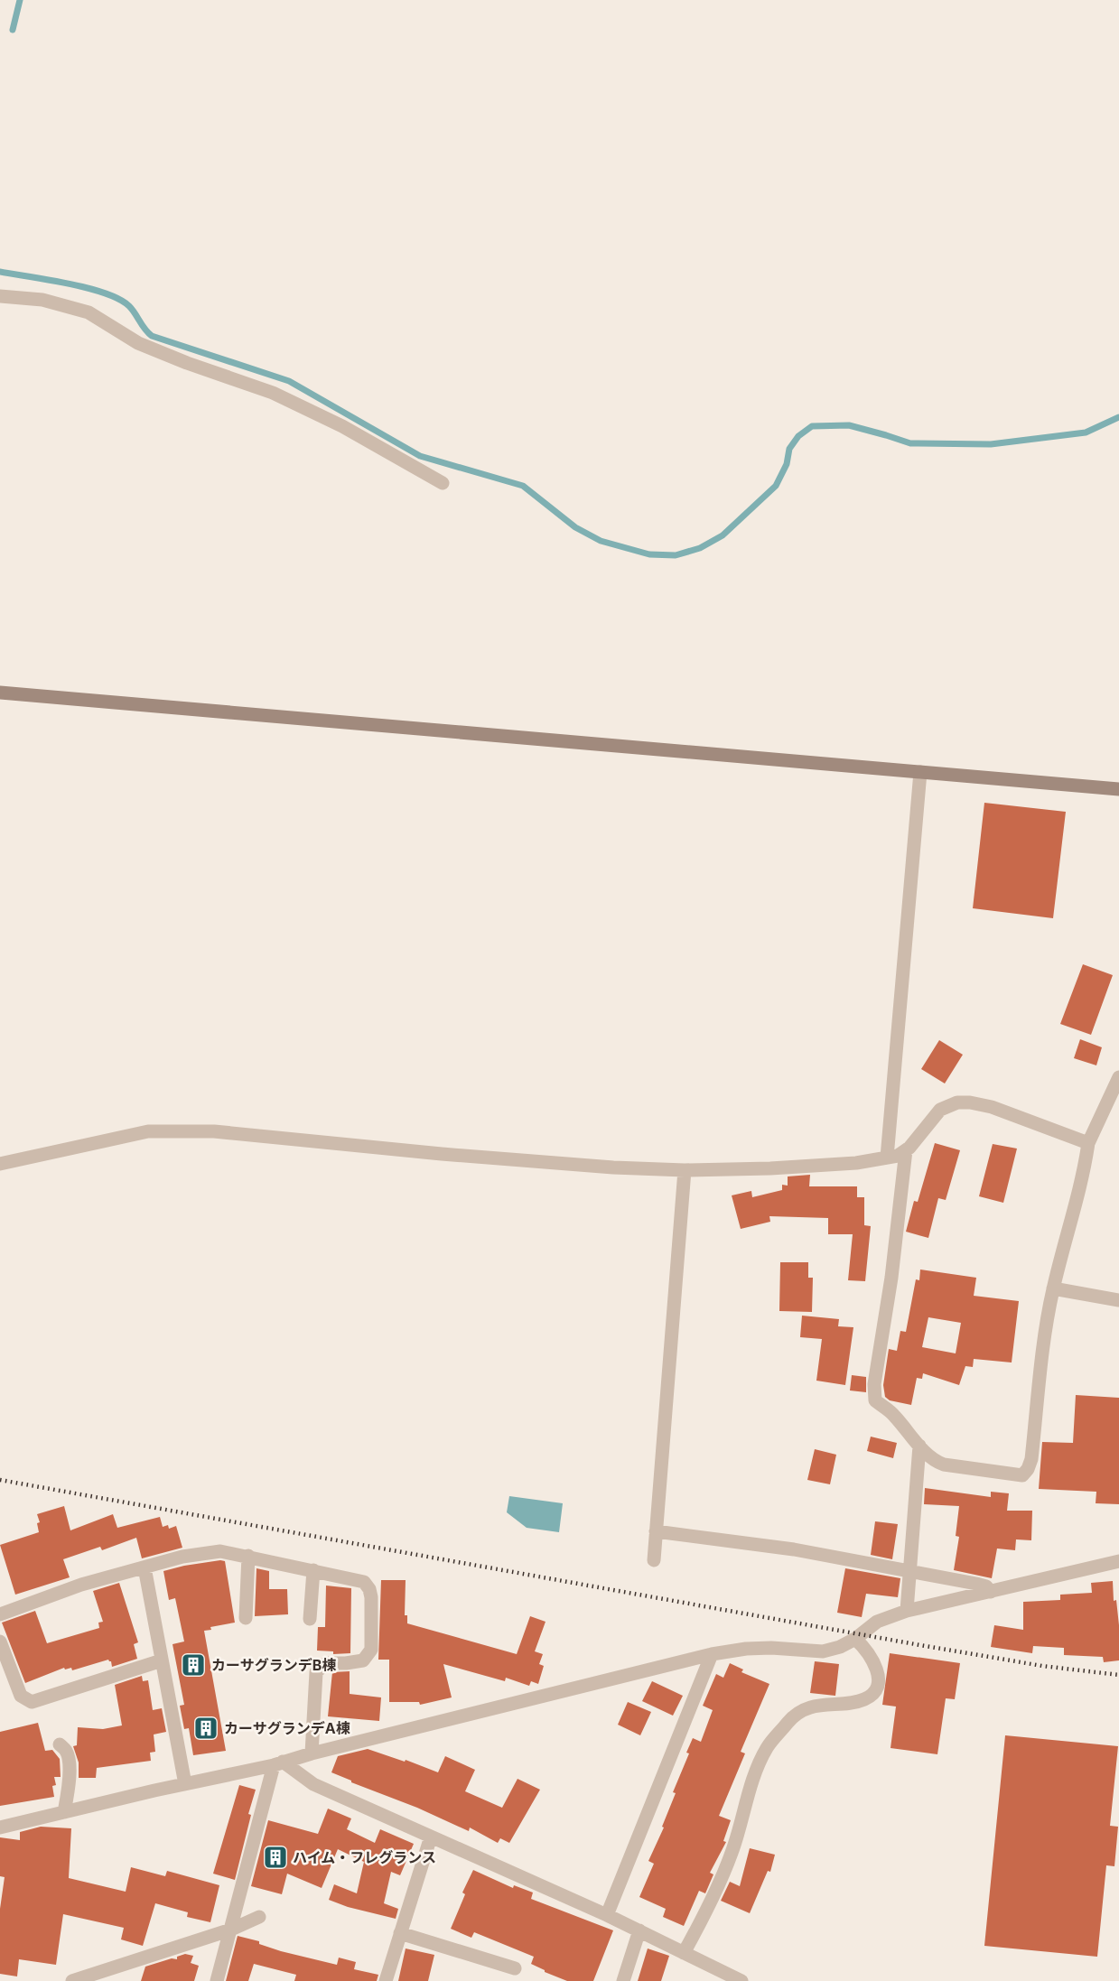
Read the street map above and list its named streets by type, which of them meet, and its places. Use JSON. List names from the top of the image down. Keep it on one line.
{"places":{"building":["カーサグランデB棟","カーサグランデA棟","ハイム・フレグランス"]}}
